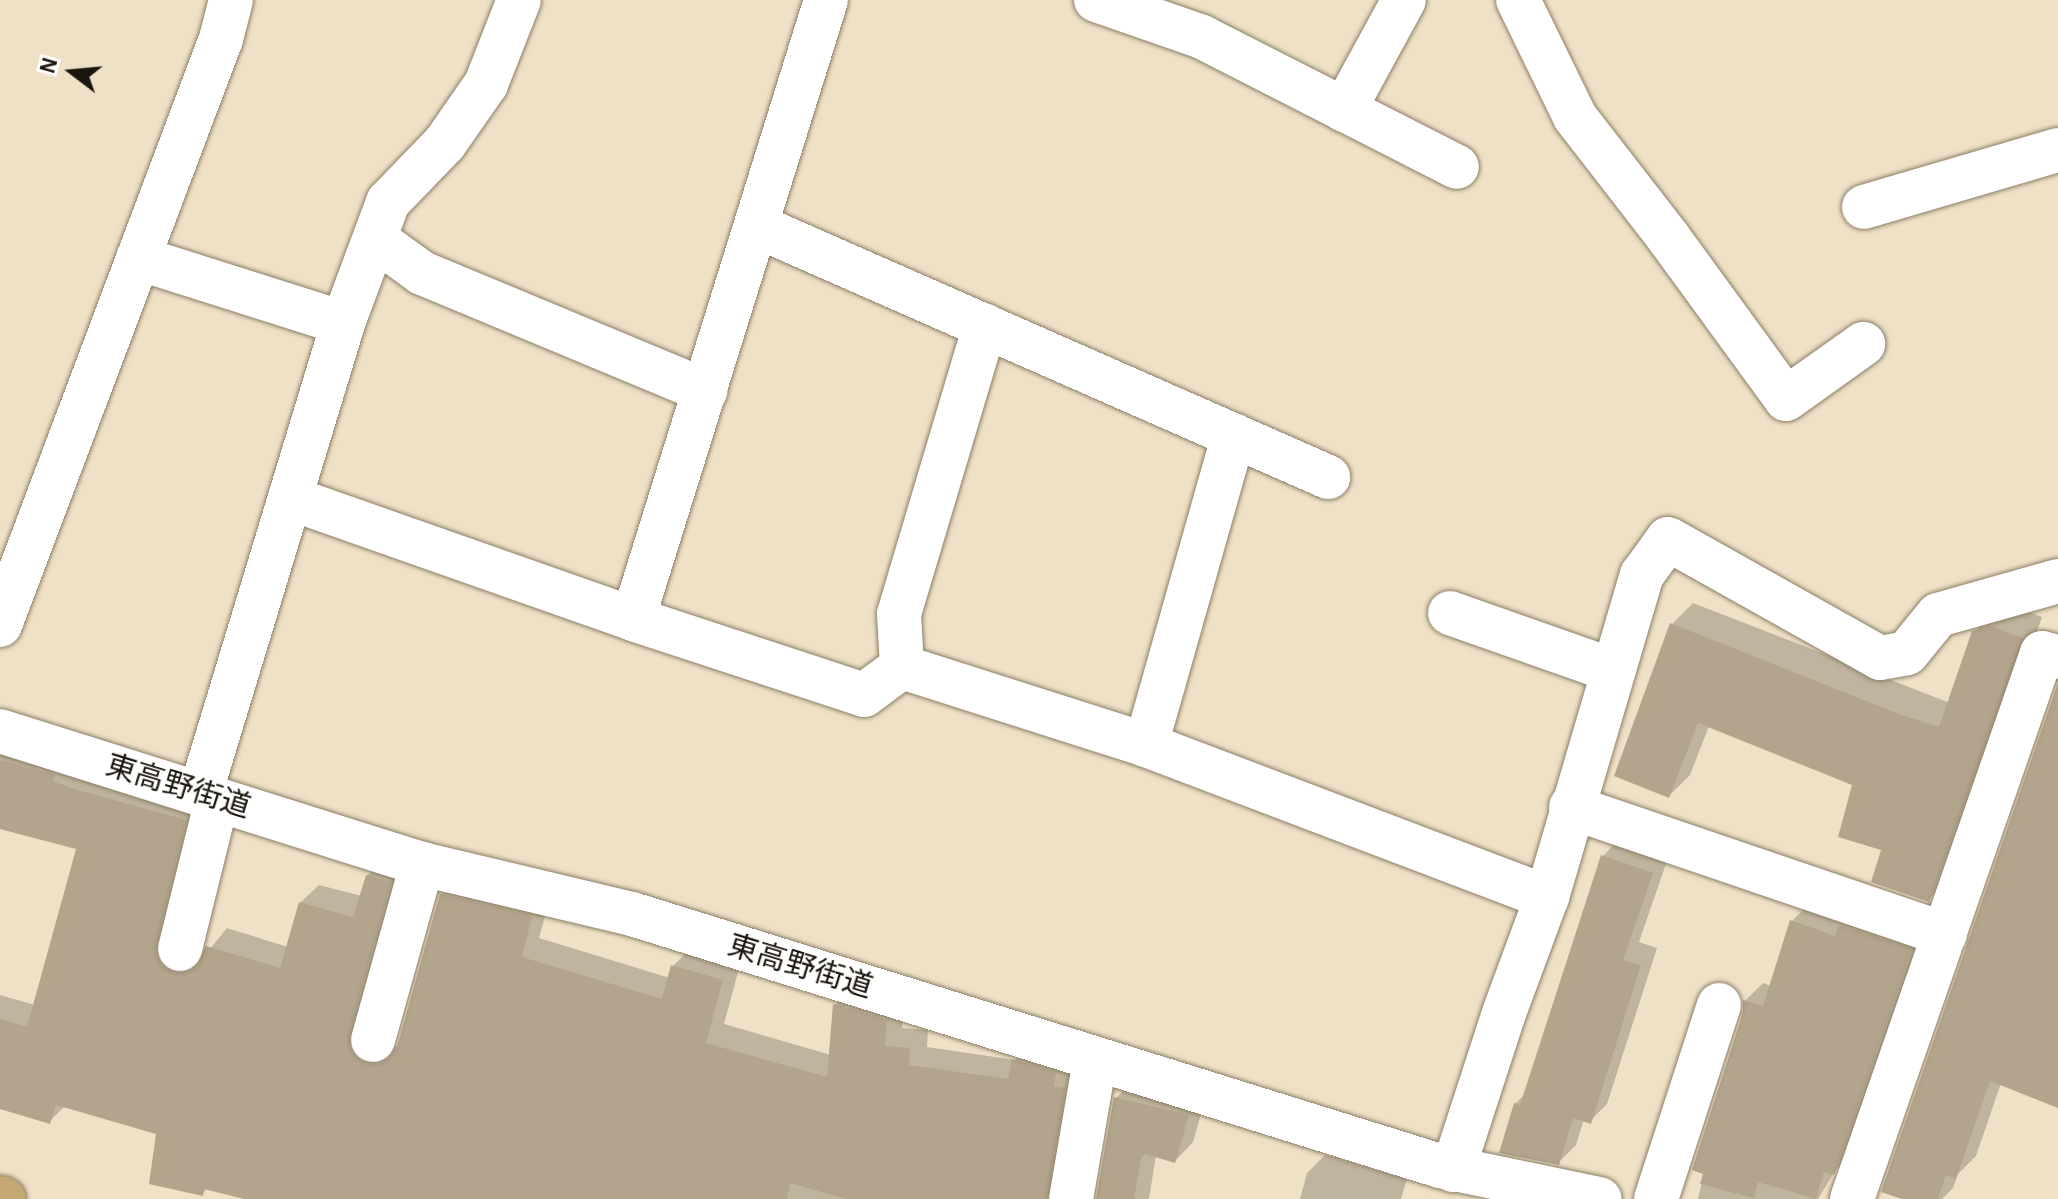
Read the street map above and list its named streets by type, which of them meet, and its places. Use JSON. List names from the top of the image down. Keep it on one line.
{"streets":{"street":["東高野街道"]},"north":"left"}
